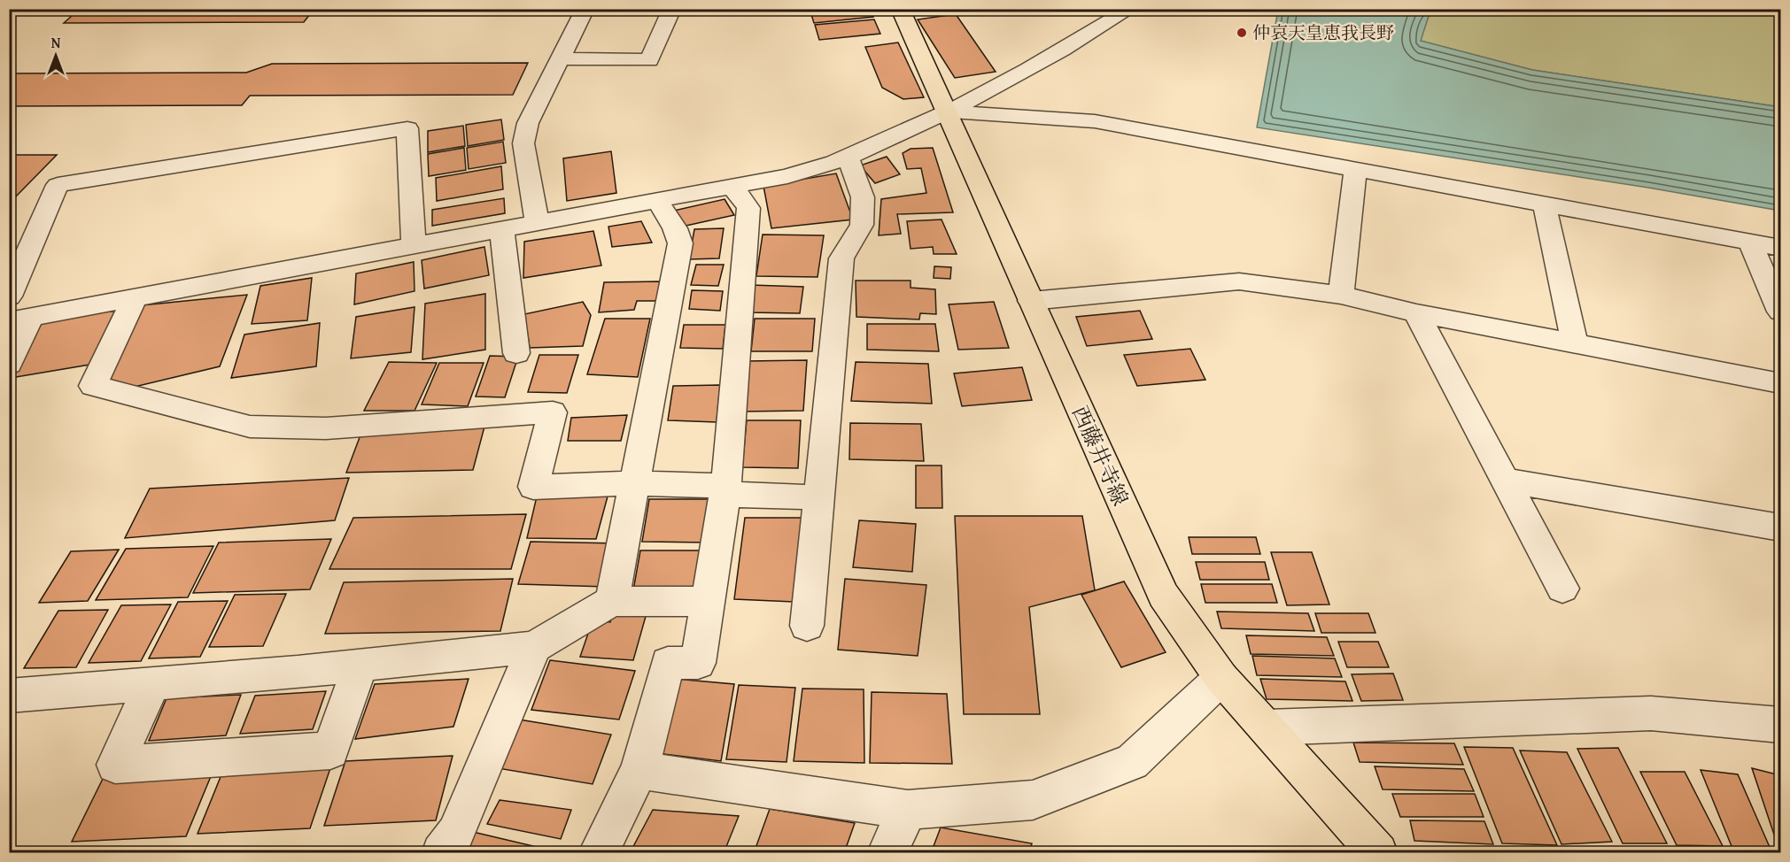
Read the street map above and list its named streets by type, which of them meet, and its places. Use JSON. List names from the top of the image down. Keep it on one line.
{"streets":{"main road":["西藤井寺線"]},"places":["仲哀天皇恵我長野"],"north":"top"}
